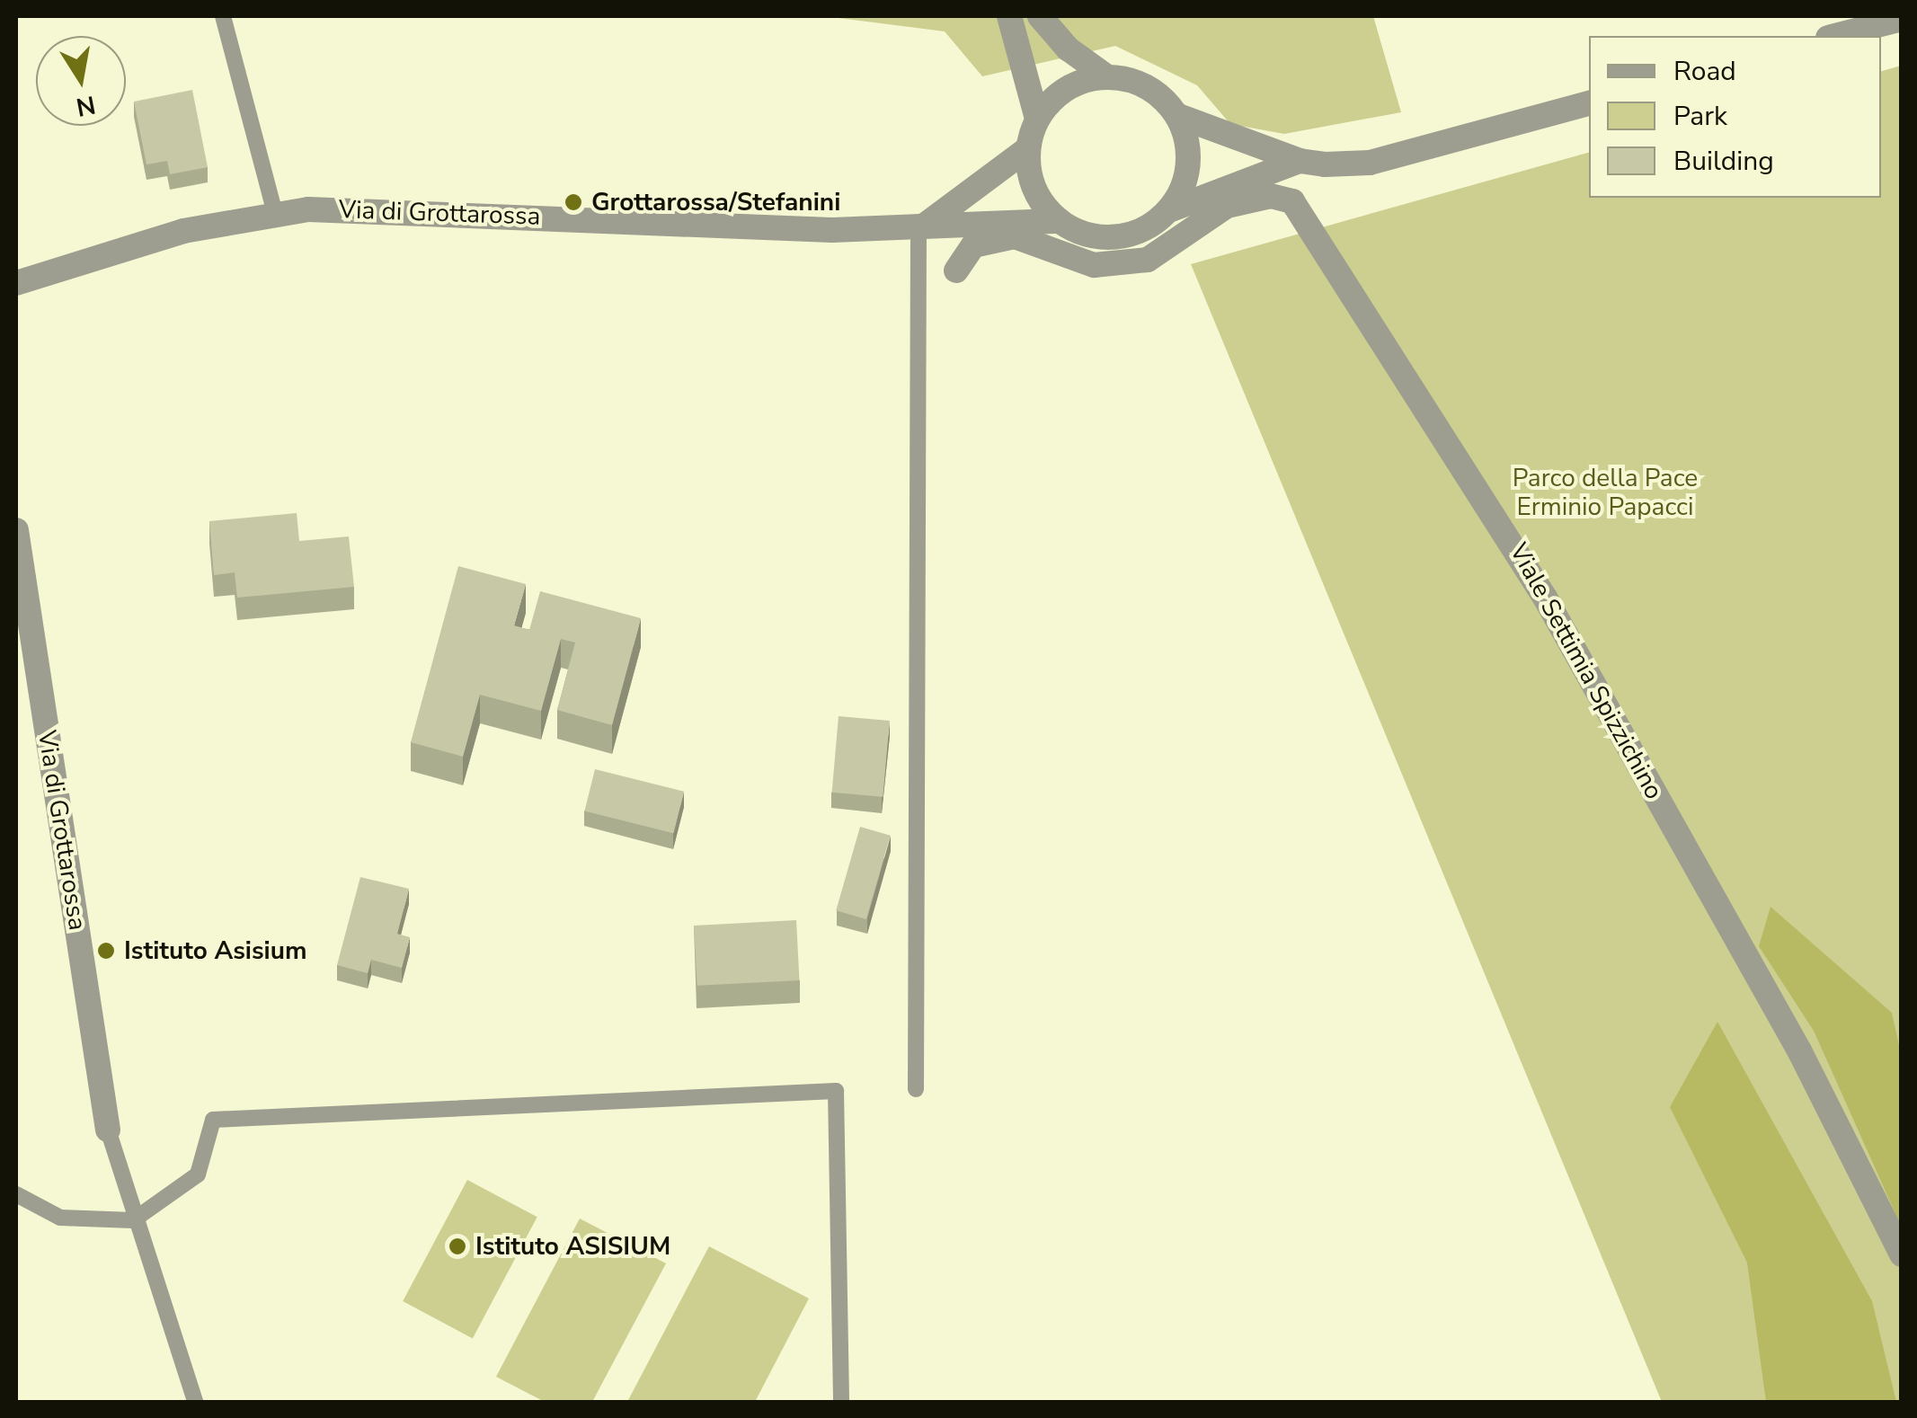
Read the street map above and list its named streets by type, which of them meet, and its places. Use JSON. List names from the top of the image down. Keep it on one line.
{"streets":{"street":["Via di Grottarossa","Viale Settimia Spizzichino"]},"parks":["Parco della Pace Erminio Papacci"],"places":["Grottarossa/Stefanini","Istituto Asisium","Istituto ASISIUM"],"legend":["Road","Park","Building"],"north":"bottom"}
